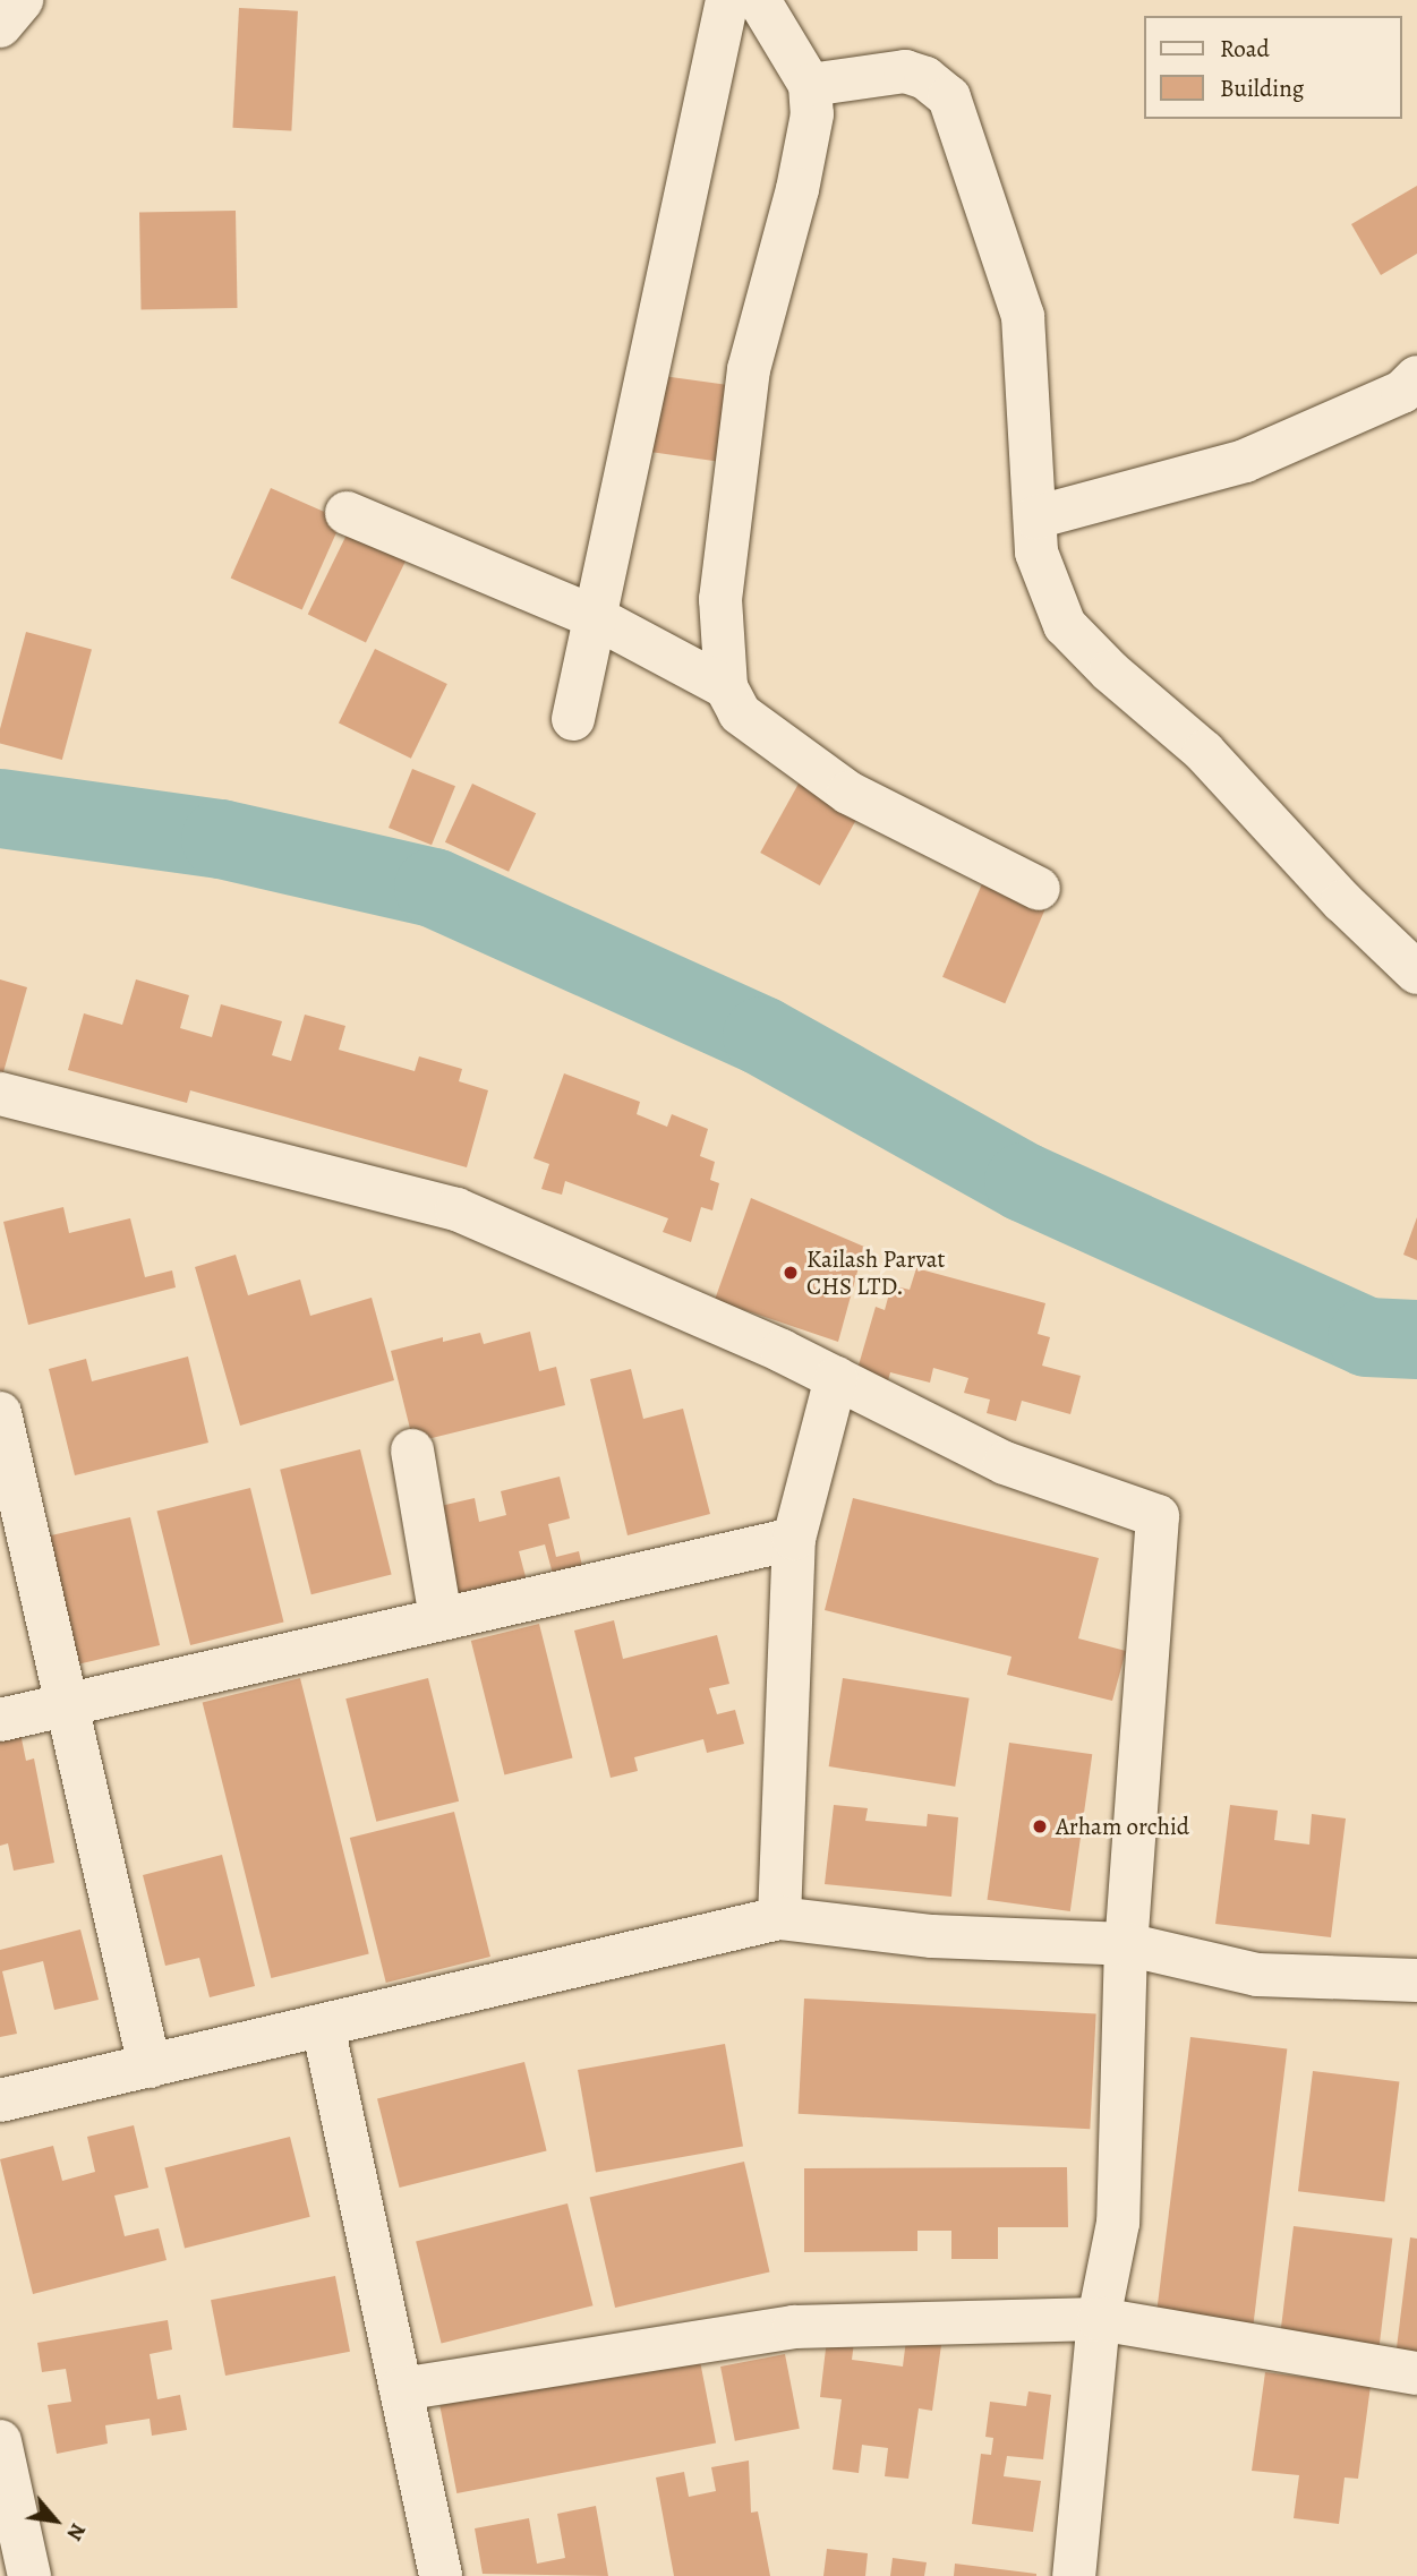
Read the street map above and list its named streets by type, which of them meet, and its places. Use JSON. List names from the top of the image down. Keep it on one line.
{"places":["Kailash Parvat CHS LTD.","Arham orchid"],"legend":["Road","Building"],"north":"bottom right"}
